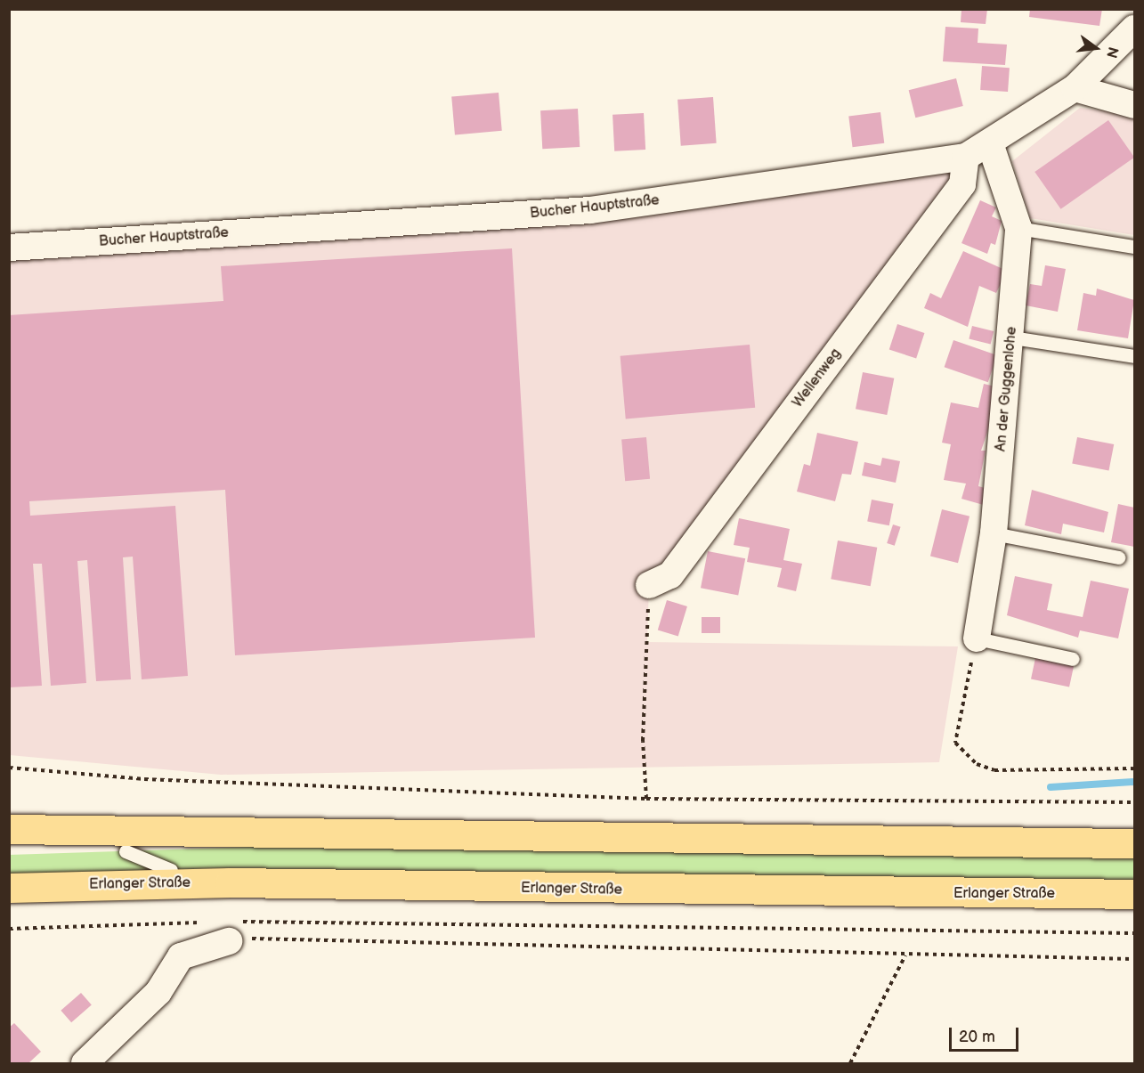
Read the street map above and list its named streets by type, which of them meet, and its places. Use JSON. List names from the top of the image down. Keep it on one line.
{"streets":{"main road":["Erlanger Straße"],"street":["Bucher Hauptstraße","Wellenweg","An der Guggenlohe"]},"crossings":[["Bucher Hauptstraße","Wellenweg"],["Bucher Hauptstraße","An der Guggenlohe"]],"scale_bar":"20 m","north":"right"}
